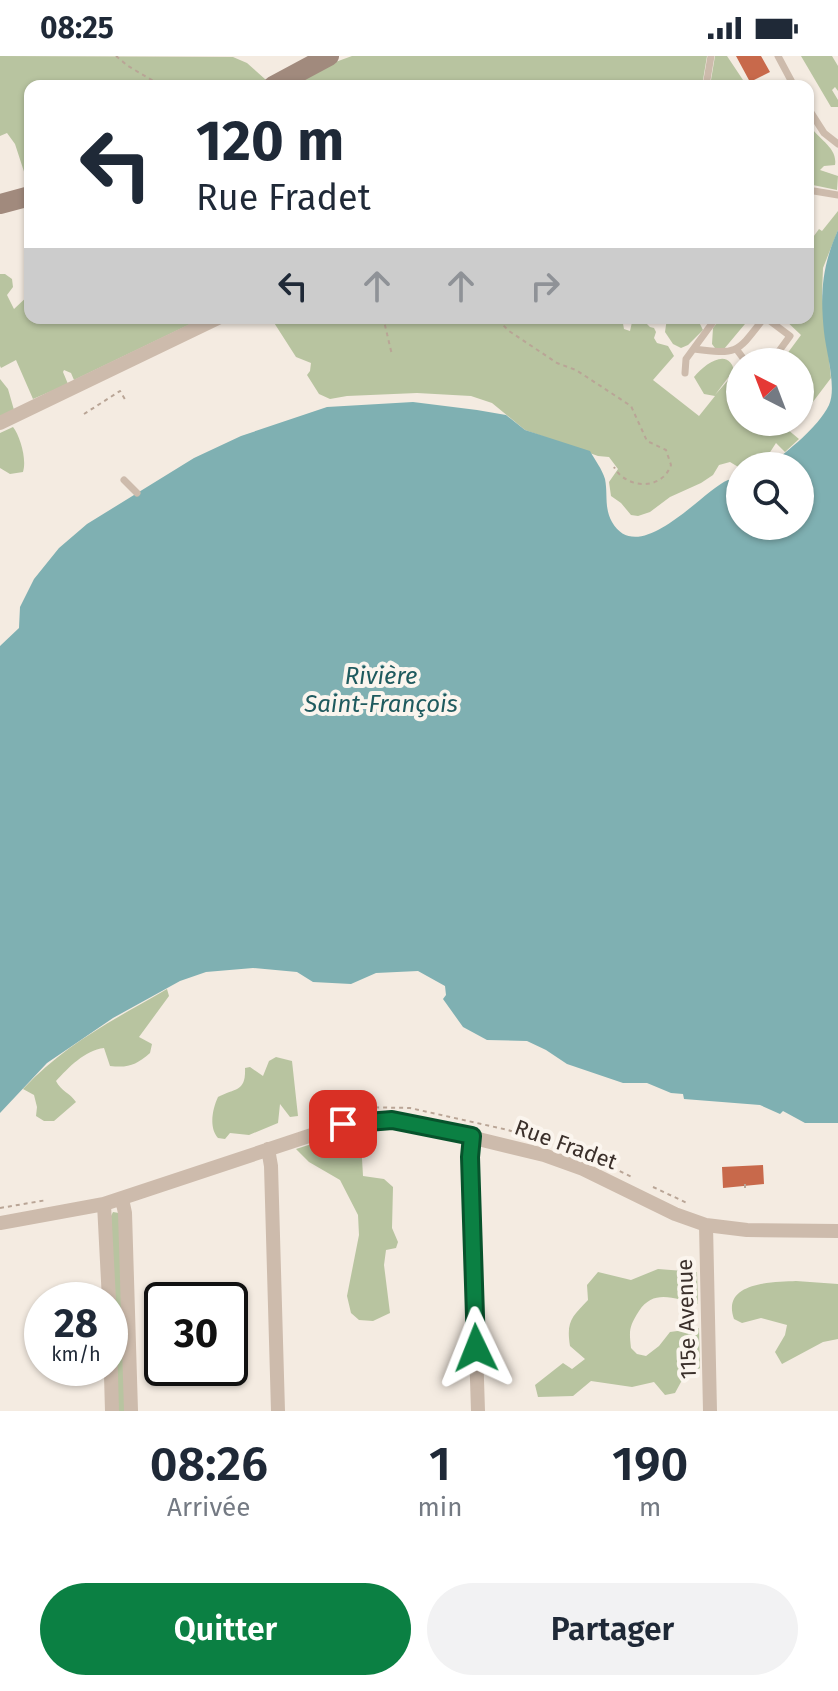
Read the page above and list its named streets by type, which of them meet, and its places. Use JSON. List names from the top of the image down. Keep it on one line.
{"streets":{"street":["Rue Fradet","115e Avenue"]},"crossings":[["Rue Fradet","115e Avenue"]],"water":["Rivière Saint-François"],"north":"top left","page":{"status":"08:25","turn":["120 m","Rue Fradet"],"speed":"28 km/h","limit":"30","eta":["08:26","Arrivée","1","min","190","m"],"buttons":["Quitter","Partager"]}}
